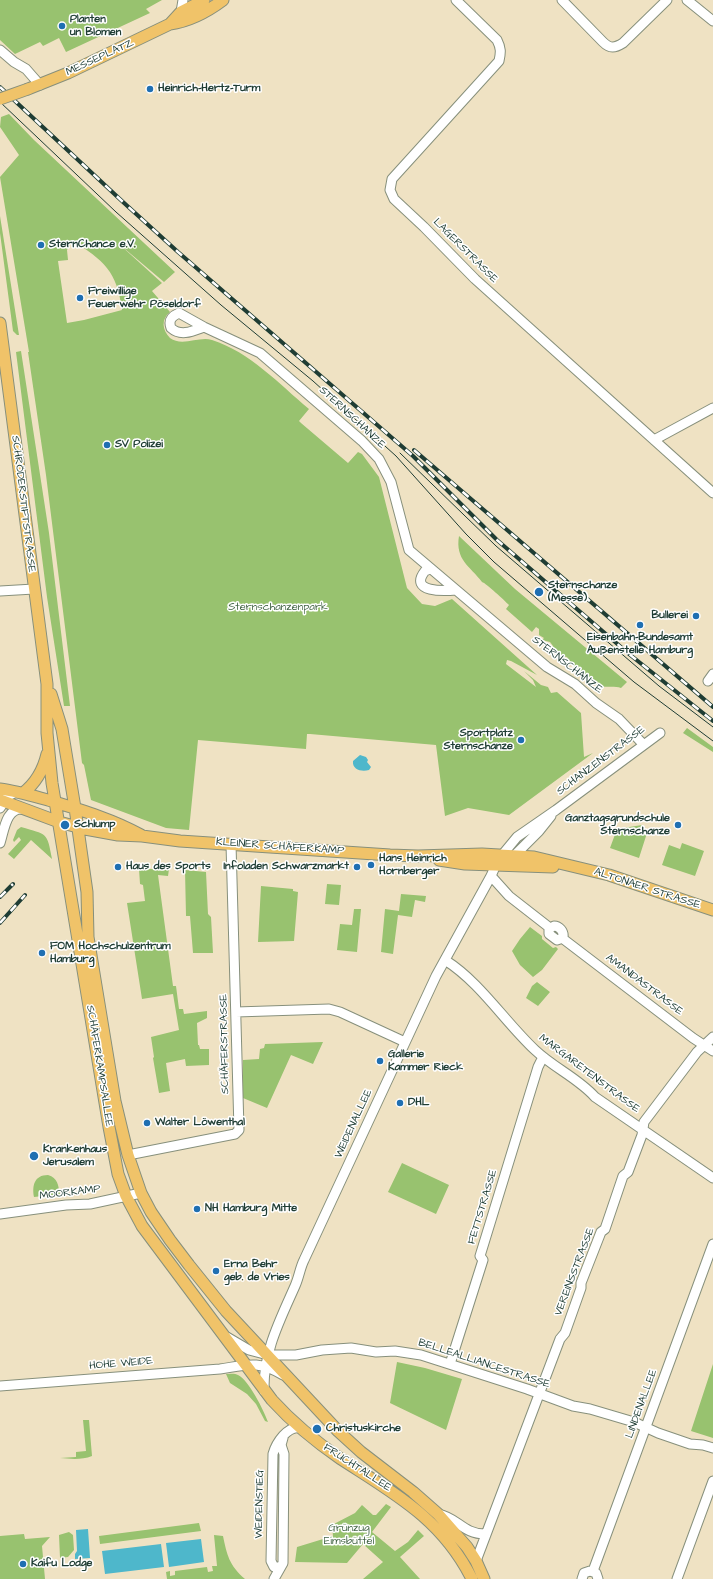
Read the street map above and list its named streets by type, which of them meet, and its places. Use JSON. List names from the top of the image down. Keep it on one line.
{"streets":{"main road":["MESSEPLATZ","SCHRÖDERSTIFTSTRASSE","KLEINER SCHÄFERKAMP","ALTONAER STRASSE","SCHÄFERKAMPSALLEE","FRUCHTALLEE"],"street":["LAGERSTRASSE","STERNSCHANZE","SCHANZENSTRASSE","AMANDASTRASSE","SCHÄFERSTRASSE","MARGARETENSTRASSE","WEIDENALLEE","MOORKAMP","FETTSTRASSE","VEREINSSTRASSE","HOHE WEIDE","BELLEALLIANCESTRASSE","LINDENALLEE"]},"crossings":[["STERNSCHANZE","SCHANZENSTRASSE"],["SCHRÖDERSTIFTSTRASSE","KLEINER SCHÄFERKAMP"],["SCHRÖDERSTIFTSTRASSE","SCHÄFERKAMPSALLEE"],["SCHANZENSTRASSE","KLEINER SCHÄFERKAMP"],["SCHANZENSTRASSE","ALTONAER STRASSE"],["SCHANZENSTRASSE","WEIDENALLEE"],["KLEINER SCHÄFERKAMP","ALTONAER STRASSE"],["KLEINER SCHÄFERKAMP","SCHÄFERSTRASSE"],["KLEINER SCHÄFERKAMP","SCHÄFERKAMPSALLEE"],["KLEINER SCHÄFERKAMP","WEIDENALLEE"],["ALTONAER STRASSE","WEIDENALLEE"],["AMANDASTRASSE","WEIDENALLEE"],["AMANDASTRASSE","VEREINSSTRASSE"],["SCHÄFERSTRASSE","SCHÄFERKAMPSALLEE"],["SCHÄFERKAMPSALLEE","WEIDENALLEE"],["SCHÄFERKAMPSALLEE","MOORKAMP"],["SCHÄFERKAMPSALLEE","HOHE WEIDE"],["SCHÄFERKAMPSALLEE","BELLEALLIANCESTRASSE"],["SCHÄFERKAMPSALLEE","FRUCHTALLEE"],["MARGARETENSTRASSE","WEIDENALLEE"],["MARGARETENSTRASSE","FETTSTRASSE"],["MARGARETENSTRASSE","VEREINSSTRASSE"],["WEIDENALLEE","BELLEALLIANCESTRASSE"],["WEIDENALLEE","FRUCHTALLEE"],["FETTSTRASSE","BELLEALLIANCESTRASSE"],["VEREINSSTRASSE","BELLEALLIANCESTRASSE"],["VEREINSSTRASSE","FRUCHTALLEE"],["HOHE WEIDE","FRUCHTALLEE"],["BELLEALLIANCESTRASSE","LINDENALLEE"],["BELLEALLIANCESTRASSE","FRUCHTALLEE"]],"parks":["Sternschanzenpark","Grünzug Eimsbüttel"],"places":["Planten un Blomen","Heinrich-Hertz-Turm","SternChance e.V.","Freiwillige Feuerwehr Pöseldorf","SV Polizei","Sternschanze (Messe)","Bullerei","Eisenbahn-Bundesamt Außenstelle Hamburg","Sportplatz Sternschanze","Schlump","Ganztagsgrundschule Sternschanze","Hans Heinrich Hornberger","Haus des Sports","Infoladen Schwarzmarkt","FOM Hochschulzentrum Hamburg","Gallerie Kammer Rieck","DHL","Walter Löwenthal","Krankenhaus Jerusalem","NH Hamburg Mitte","Erna Behr geb. de Vries","Christuskirche","Kaifu Lodge"]}
